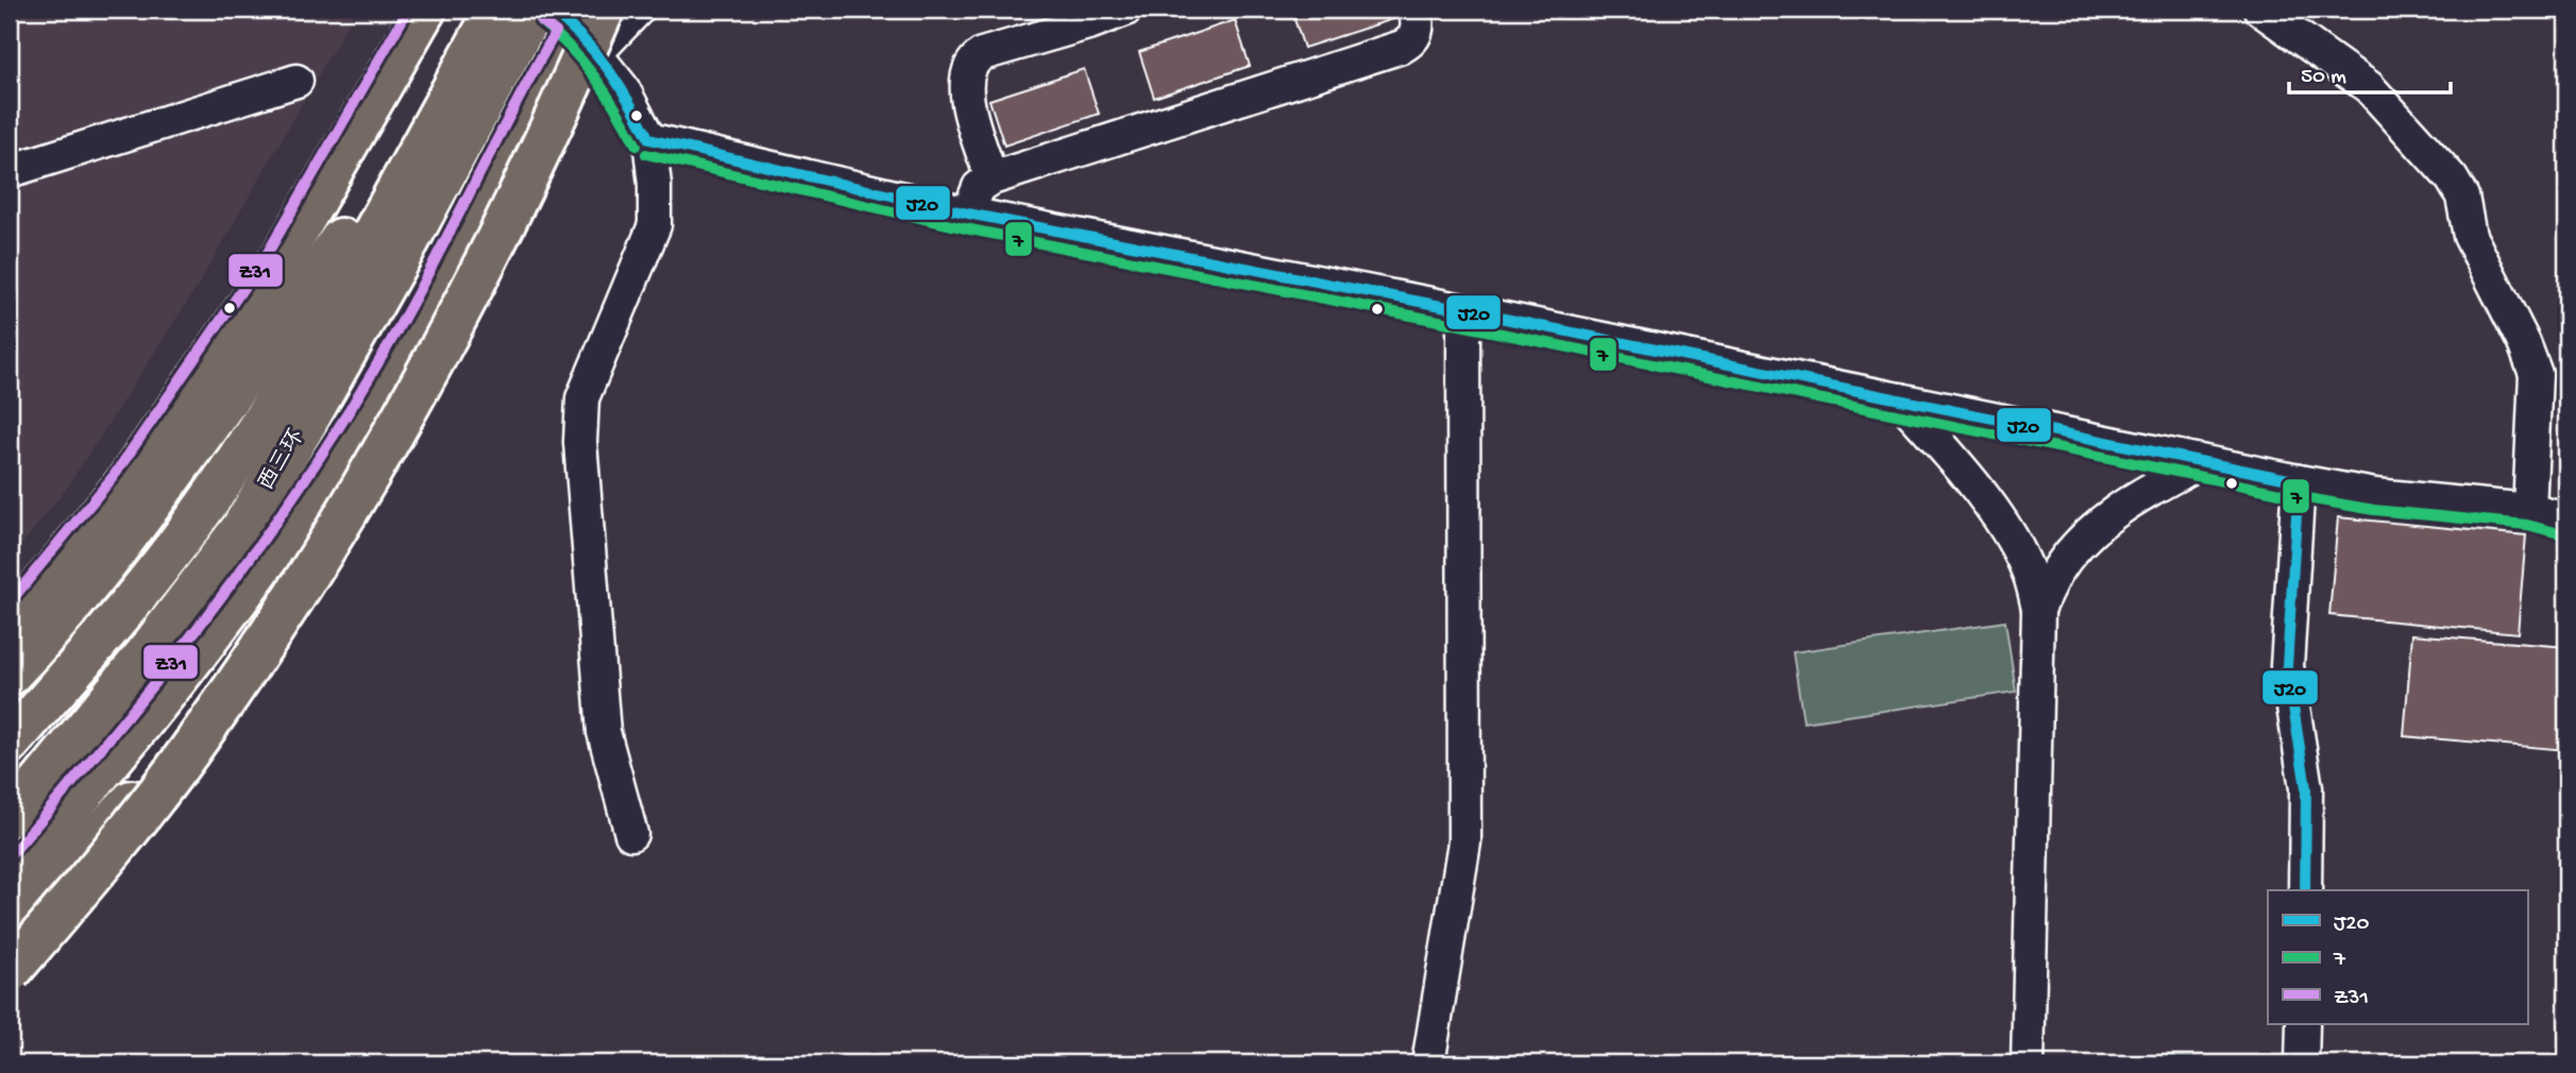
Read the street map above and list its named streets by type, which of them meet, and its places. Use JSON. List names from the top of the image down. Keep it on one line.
{"streets":{"main road":["西三环"]},"lines":["transit line J20","transit line Z31","transit line 7"],"legend":["J20","7","Z31"],"scale_bar":"50 m"}
